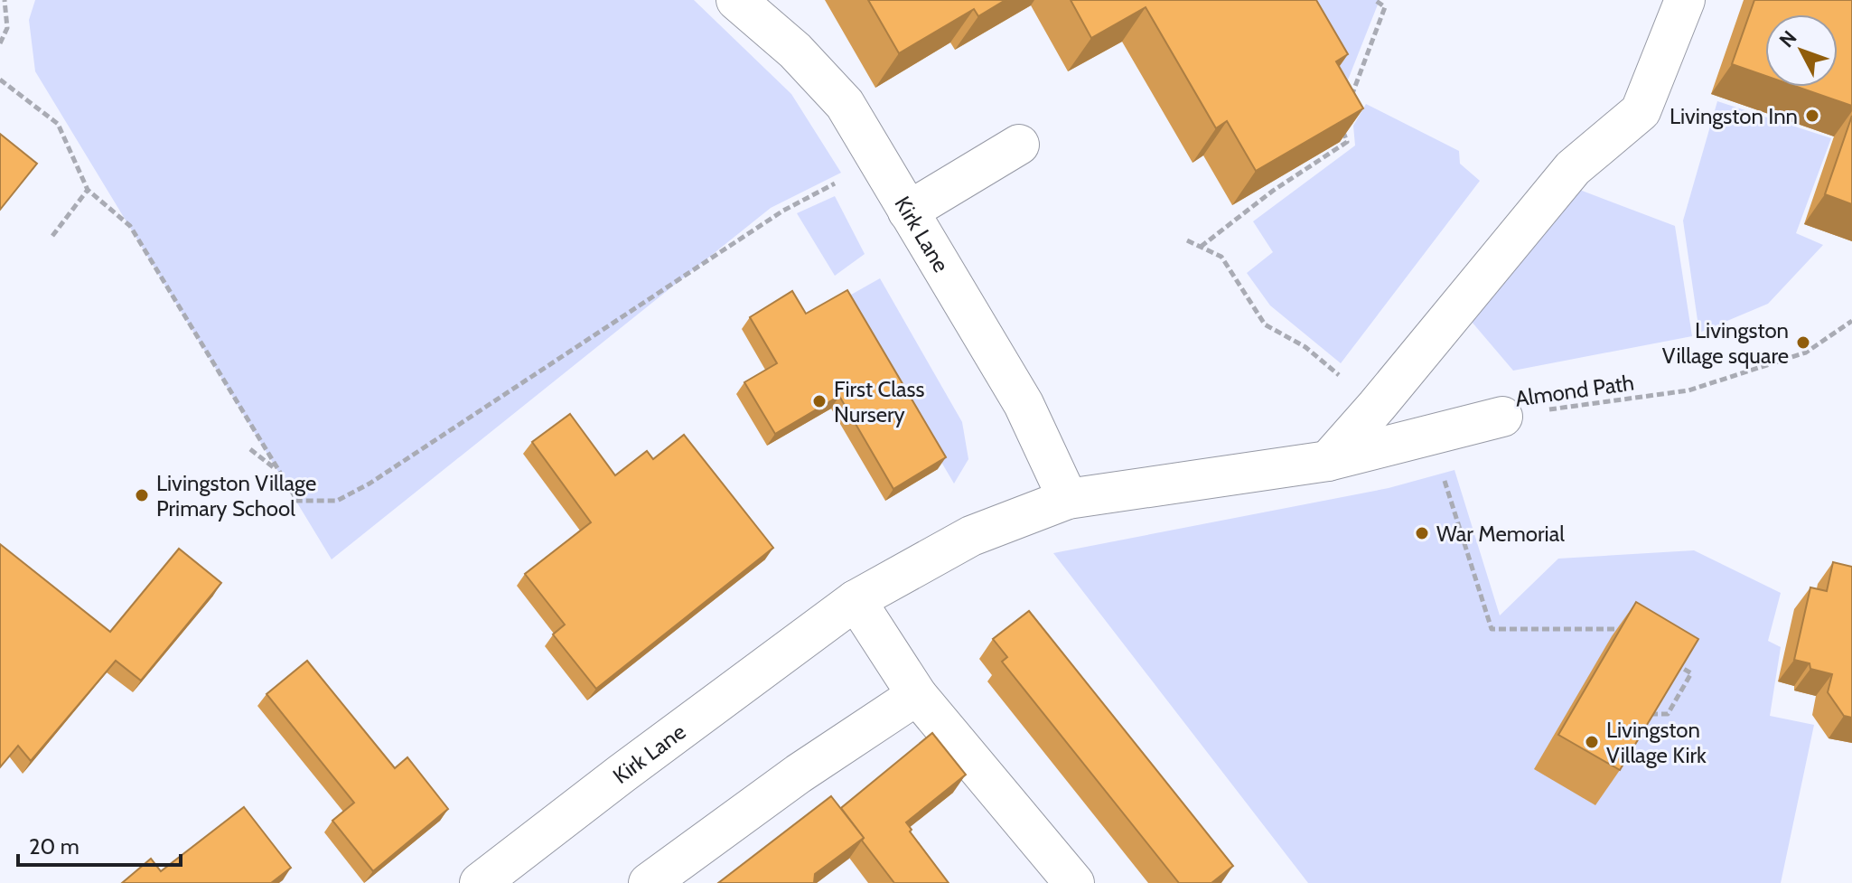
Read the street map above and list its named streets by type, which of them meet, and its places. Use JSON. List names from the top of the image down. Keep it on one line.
{"streets":{"street":["Kirk Lane"],"path":["Almond Path"]},"crossings":[["Kirk Lane","Almond Path"]],"places":["Livingston Inn","Livingston Village square","First Class Nursery","Livingston Village Primary School","War Memorial","Livingston Village Kirk"],"scale_bar":"20 m","north":"top left"}
